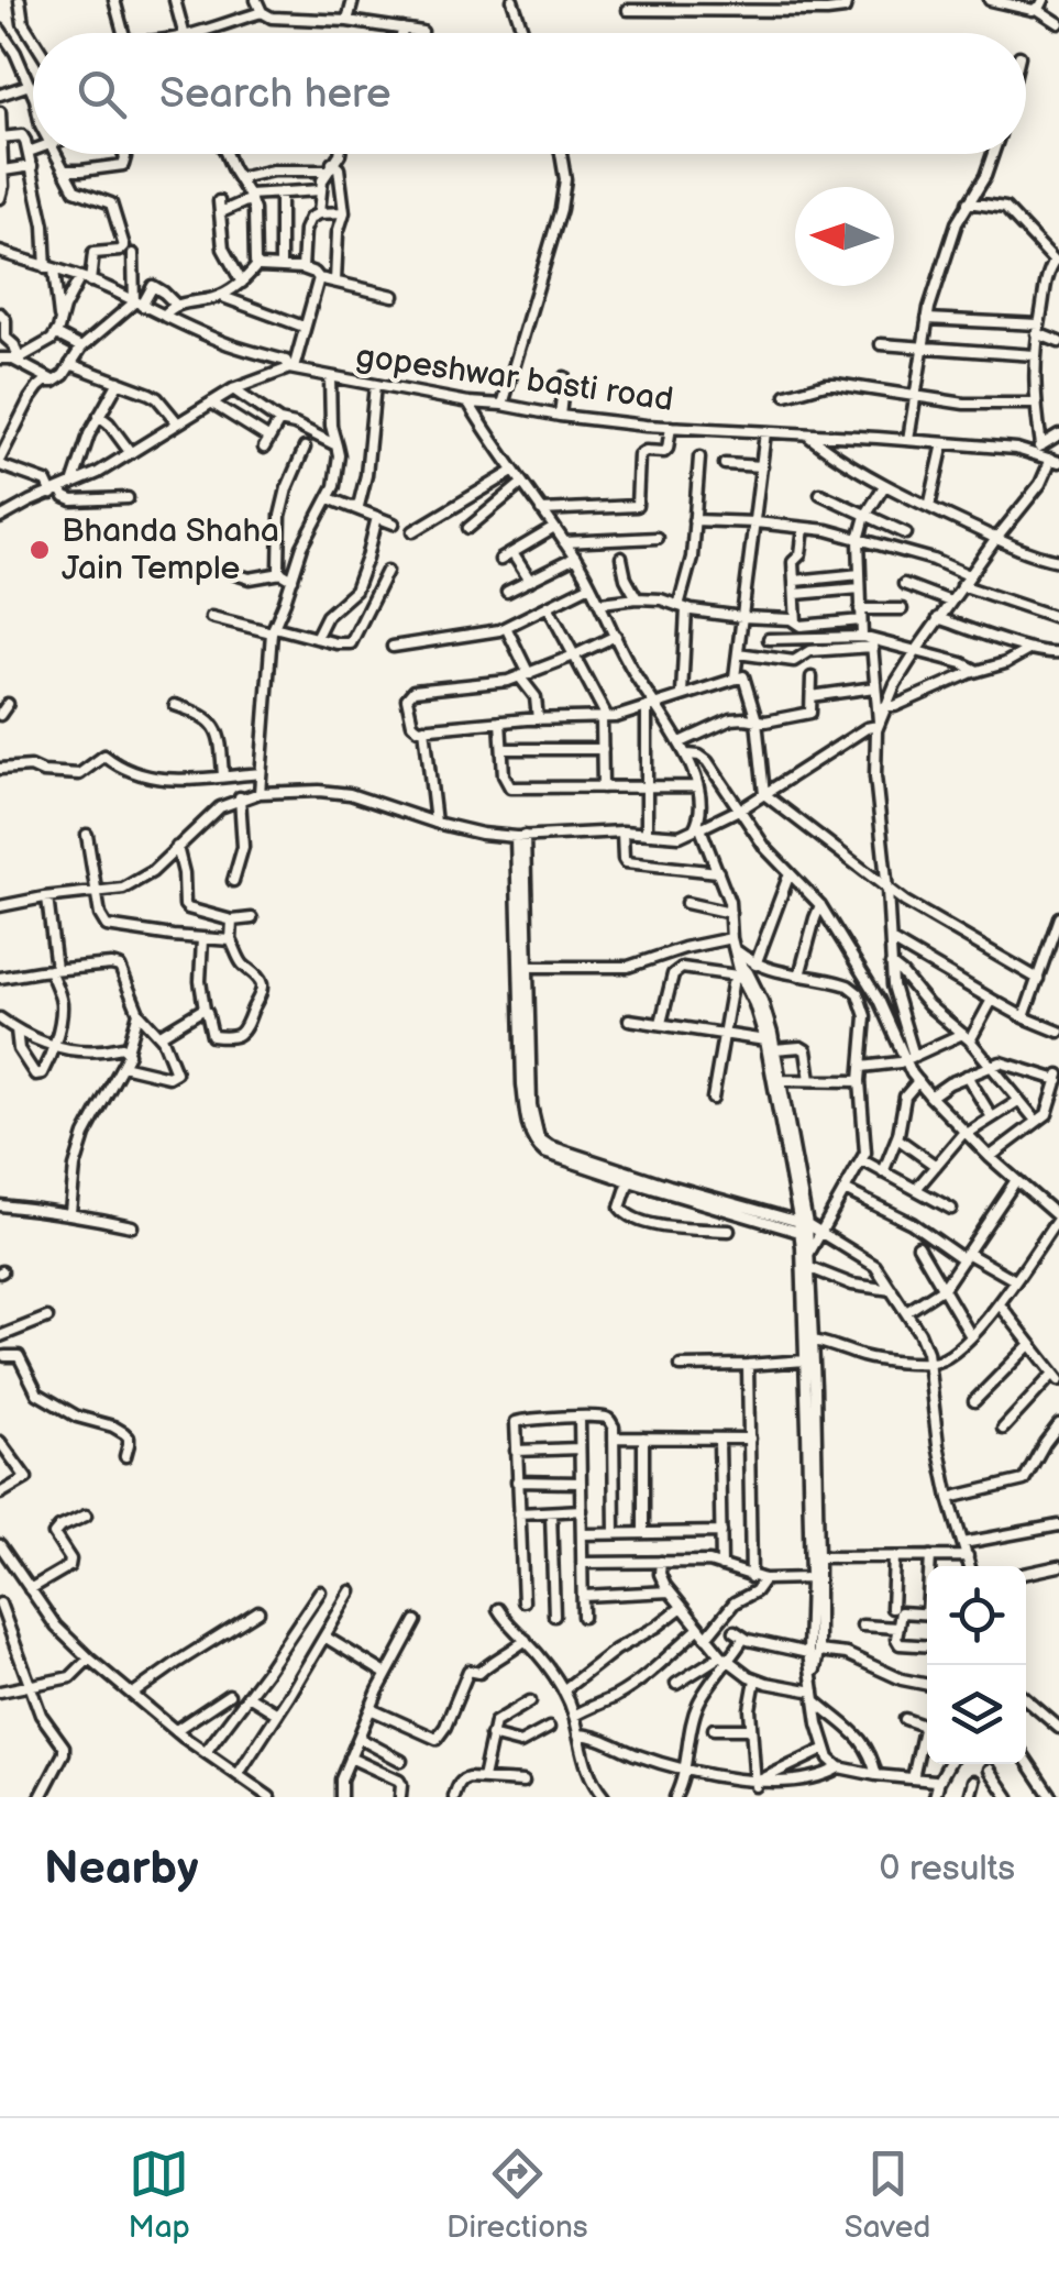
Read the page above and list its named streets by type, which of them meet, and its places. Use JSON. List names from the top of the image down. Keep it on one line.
{"streets":{"street":["gopeshwar basti road"]},"places":["Bhanda Shaha Jain Temple"],"north":"left","page":{"search":"Search here","heading":["Nearby","0 results"],"nav":["Map","Directions","Saved"]}}
